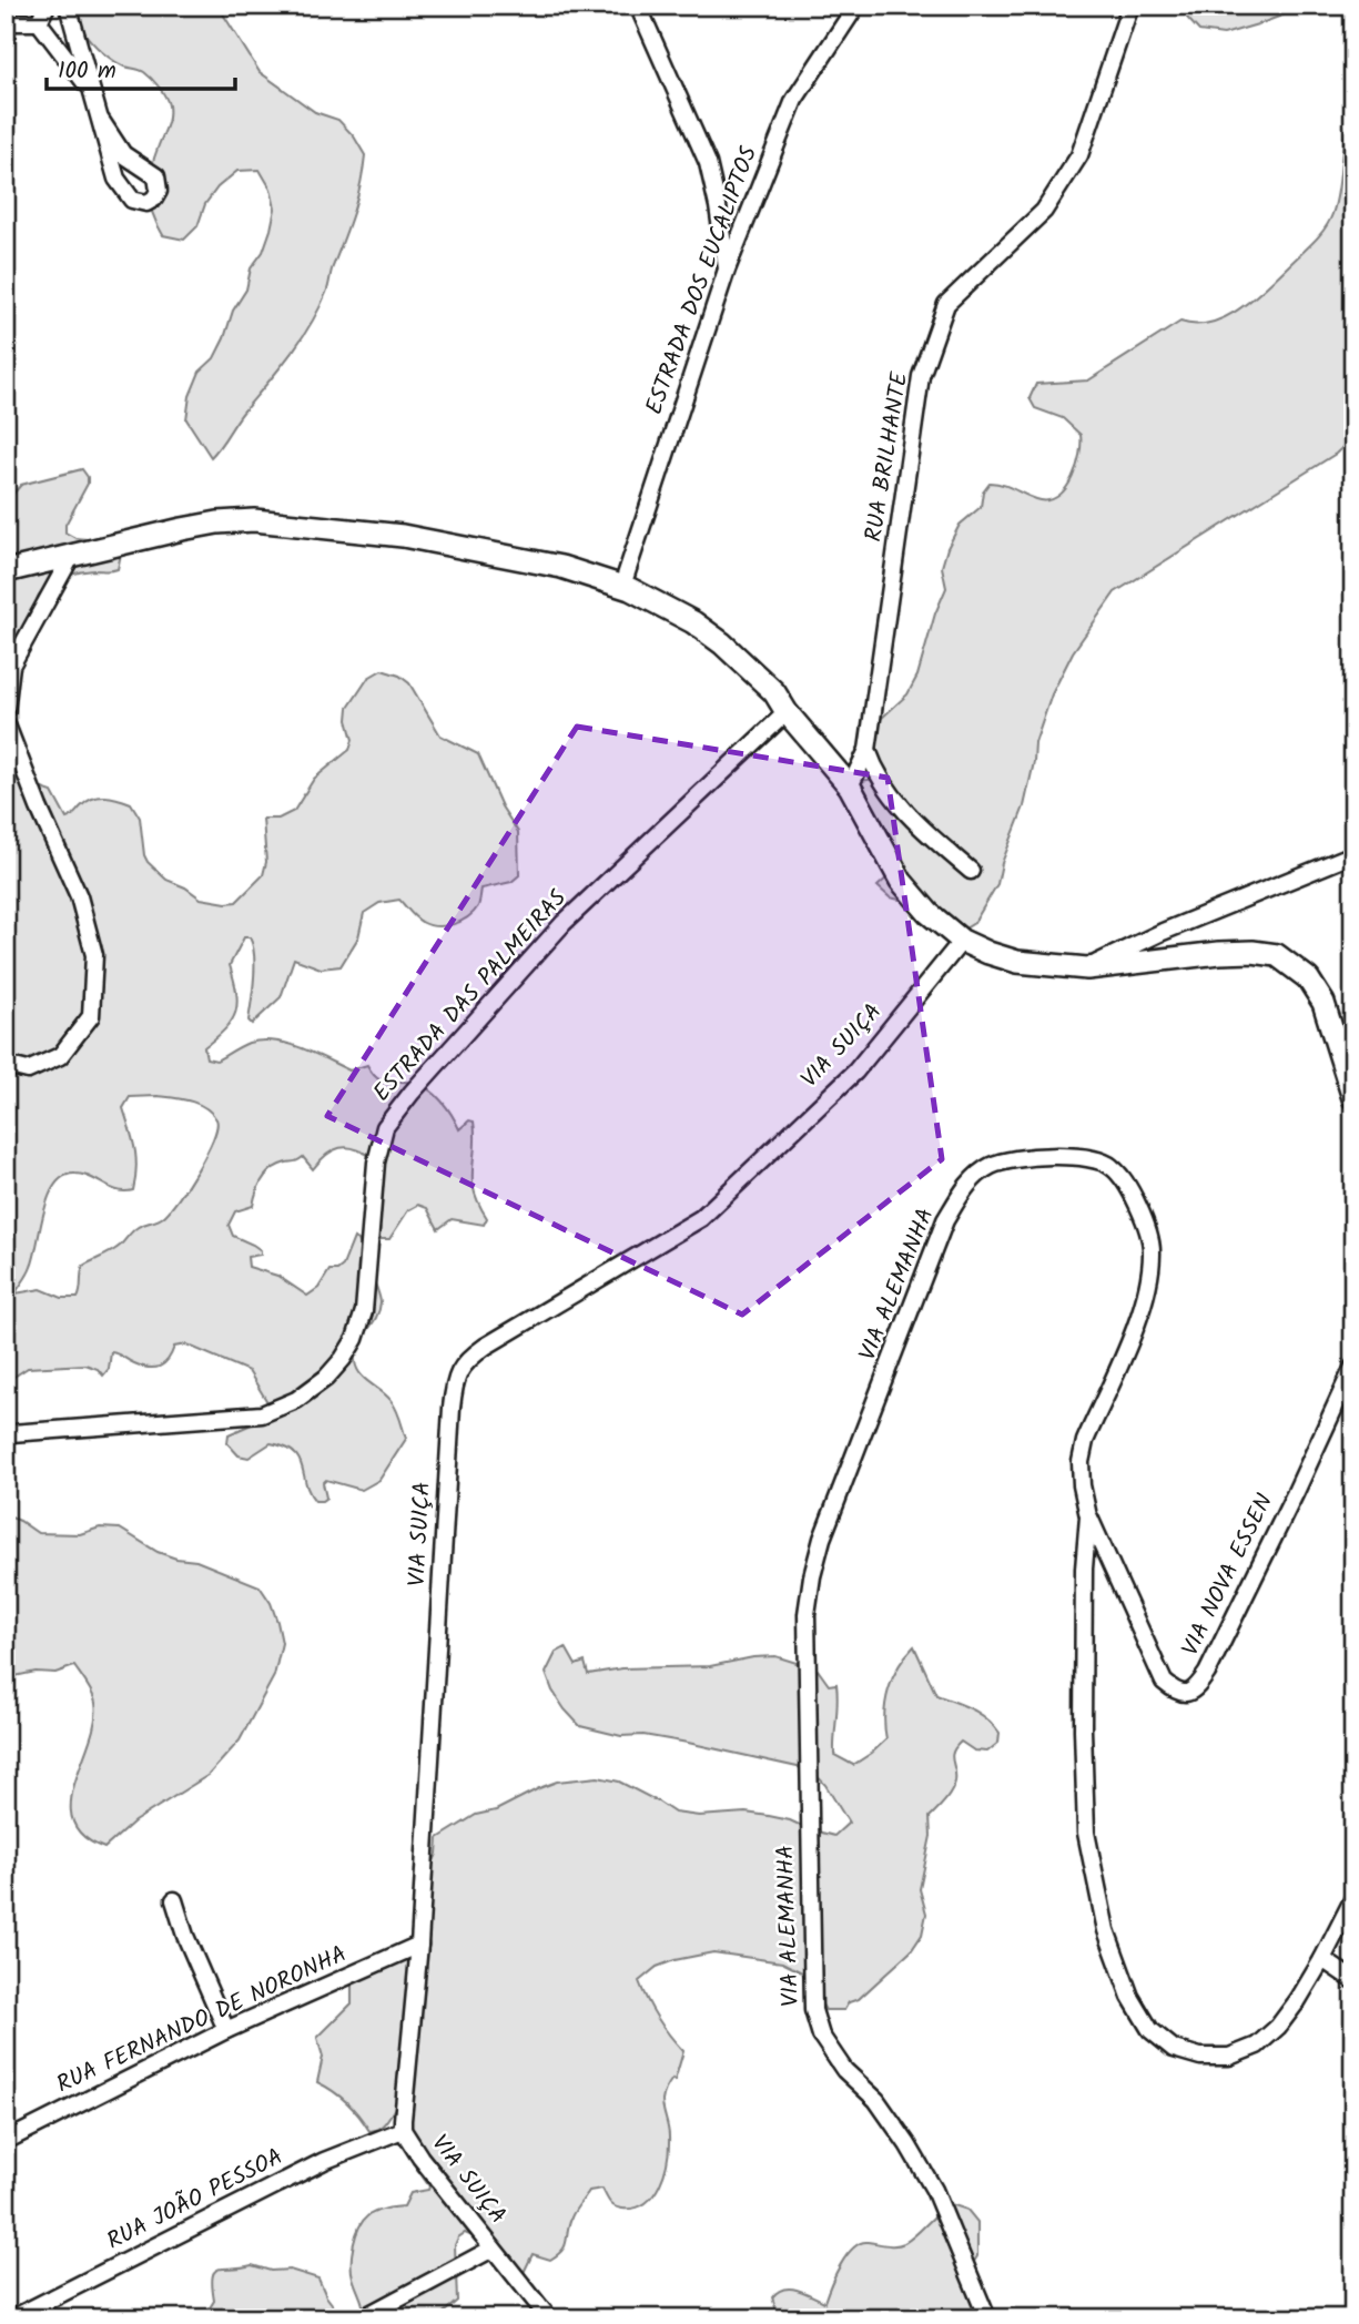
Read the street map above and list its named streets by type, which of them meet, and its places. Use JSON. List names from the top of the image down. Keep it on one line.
{"streets":{"street":["ESTRADA DOS EUCALIPTOS","RUA BRILHANTE","ESTRADA DAS PALMEIRAS","VIA SUIÇA","VIA ALEMANHA","VIA NOVA ESSEN","RUA FERNANDO DE NORONHA","RUA JOÃO PESSOA"]},"crossings":[["VIA SUIÇA","RUA FERNANDO DE NORONHA"],["VIA SUIÇA","RUA JOÃO PESSOA"],["VIA ALEMANHA","VIA NOVA ESSEN"]],"scale_bar":"100 m"}
